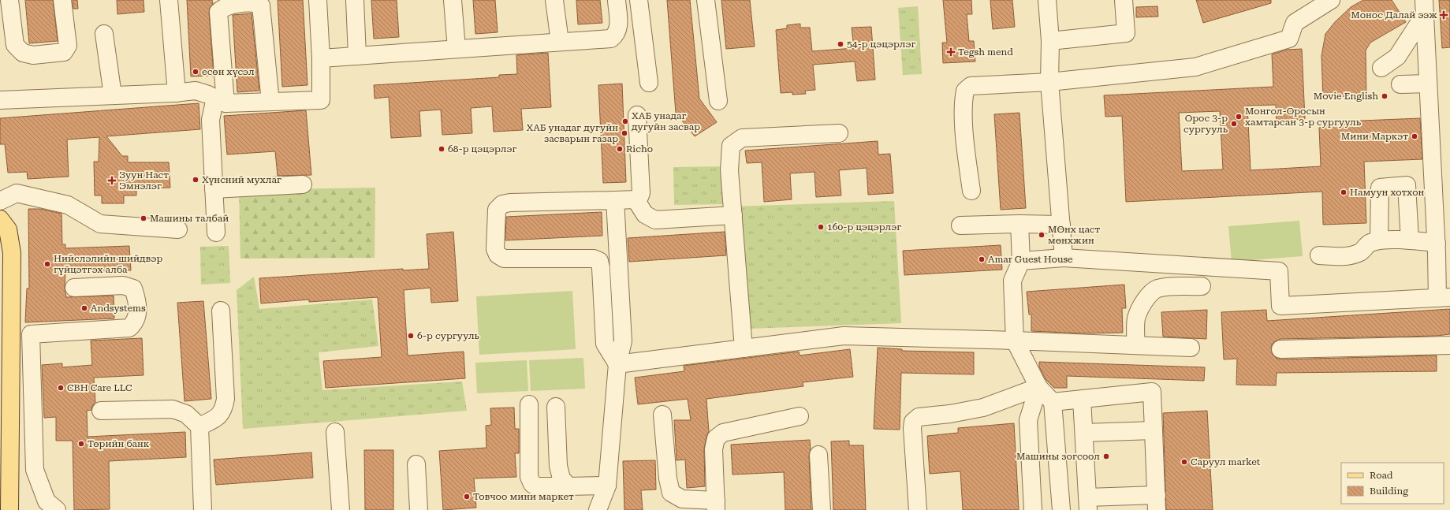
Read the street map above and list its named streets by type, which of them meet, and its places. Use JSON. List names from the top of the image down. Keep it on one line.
{"places":{"health":["Монос Далай ээж","Tegsh mend","Зуун Наст Эмнэлэг"],"other":["54-р цэцэрлэг","есөн хүсэл","Movie English","Монгол-Оросын хамтарсан 3-р сургууль","ХАБ унадаг дугуйн засвар","Орос 3-р сургууль","ХАБ унадаг дугуйн засварын газар","Мини Маркэт","68-р цэцэрлэг","Richo","Хүнсний мухлаг","Намуун хотхон","Машины талбай","160-р цэцэрлэг","МӨнх цаст мөнхжин","Amar Guest House","Нийслэлийн шийдвэр гүйцэтгэх алба","Andsystems","6-р сургууль","CBH Care LLC","Төрийн банк","Машины зогсоол","Саруул market","Товчоо мини маркет"]},"legend":["Road","Building"]}
